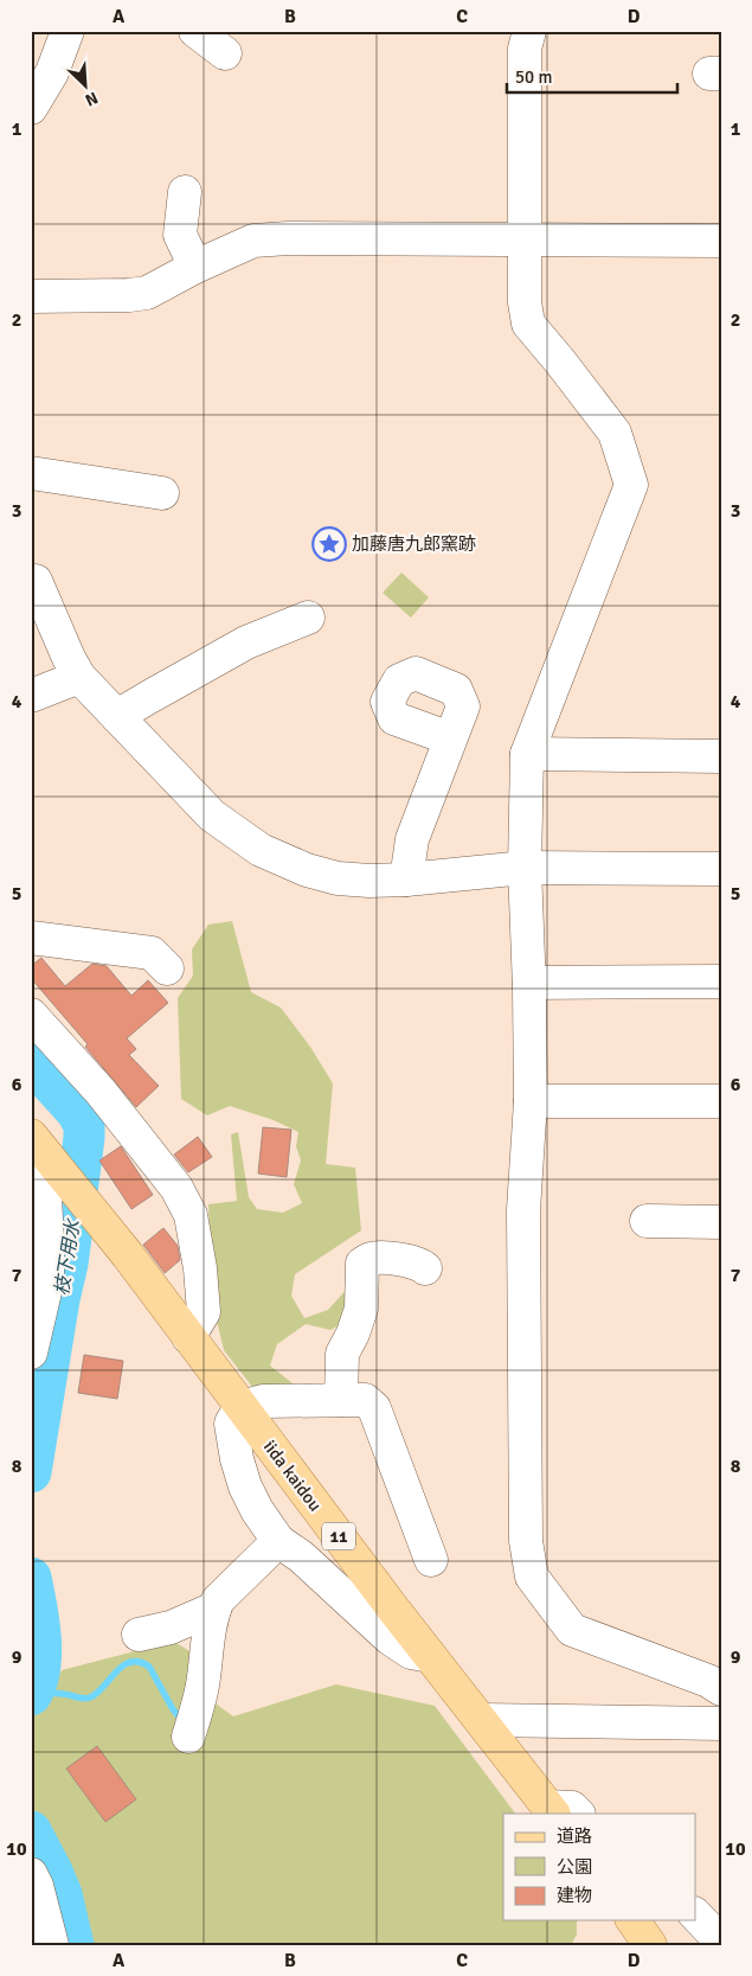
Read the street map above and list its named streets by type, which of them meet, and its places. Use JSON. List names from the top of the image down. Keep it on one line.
{"streets":{"main road":["iida kaidou","11"]},"water":["枝下用水"],"places":{"place":["加藤唐九郎窯跡"]},"legend":["道路","公園","建物"],"scale_bar":"50 m","north":"bottom right","grid":{"columns":["A","B","C","D"],"rows":["1","2","3","4","5","6","7","8","9","10"]}}
